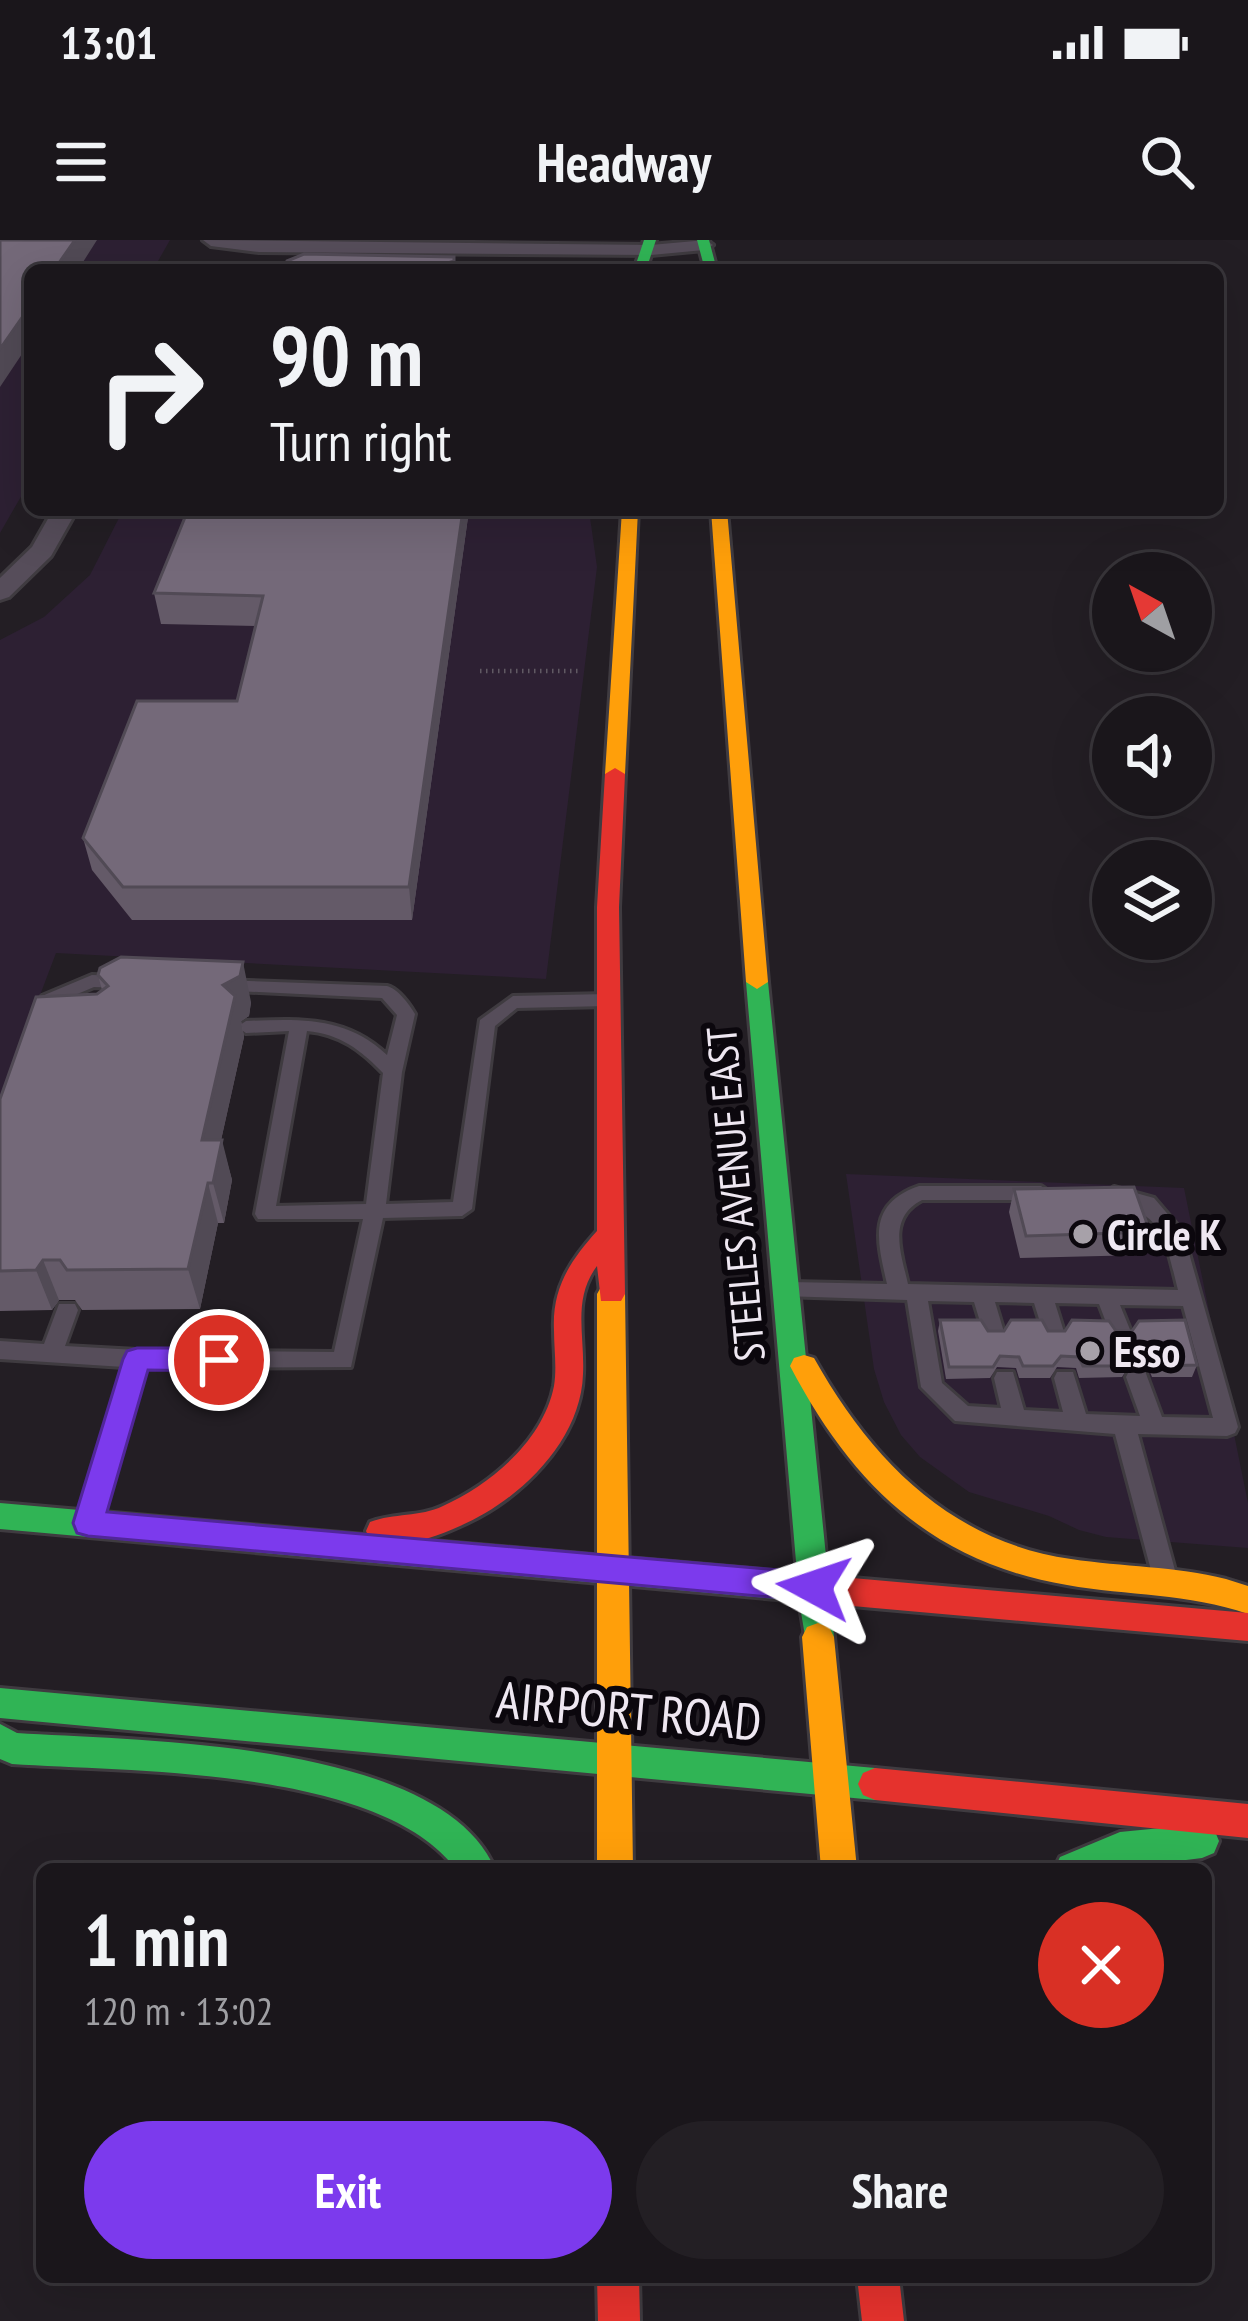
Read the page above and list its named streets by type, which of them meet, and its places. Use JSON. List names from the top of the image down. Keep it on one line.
{"streets":{"main road":["STEELES AVENUE EAST","AIRPORT ROAD"]},"crossings":[["STEELES AVENUE EAST","AIRPORT ROAD"]],"places":["Circle K","Esso"],"north":"top left","page":{"status":"13:01","header":"Headway","turn":["90 m","Turn right"],"heading":["1 min","120 m · 13:02"],"buttons":["Exit","Share"]}}
